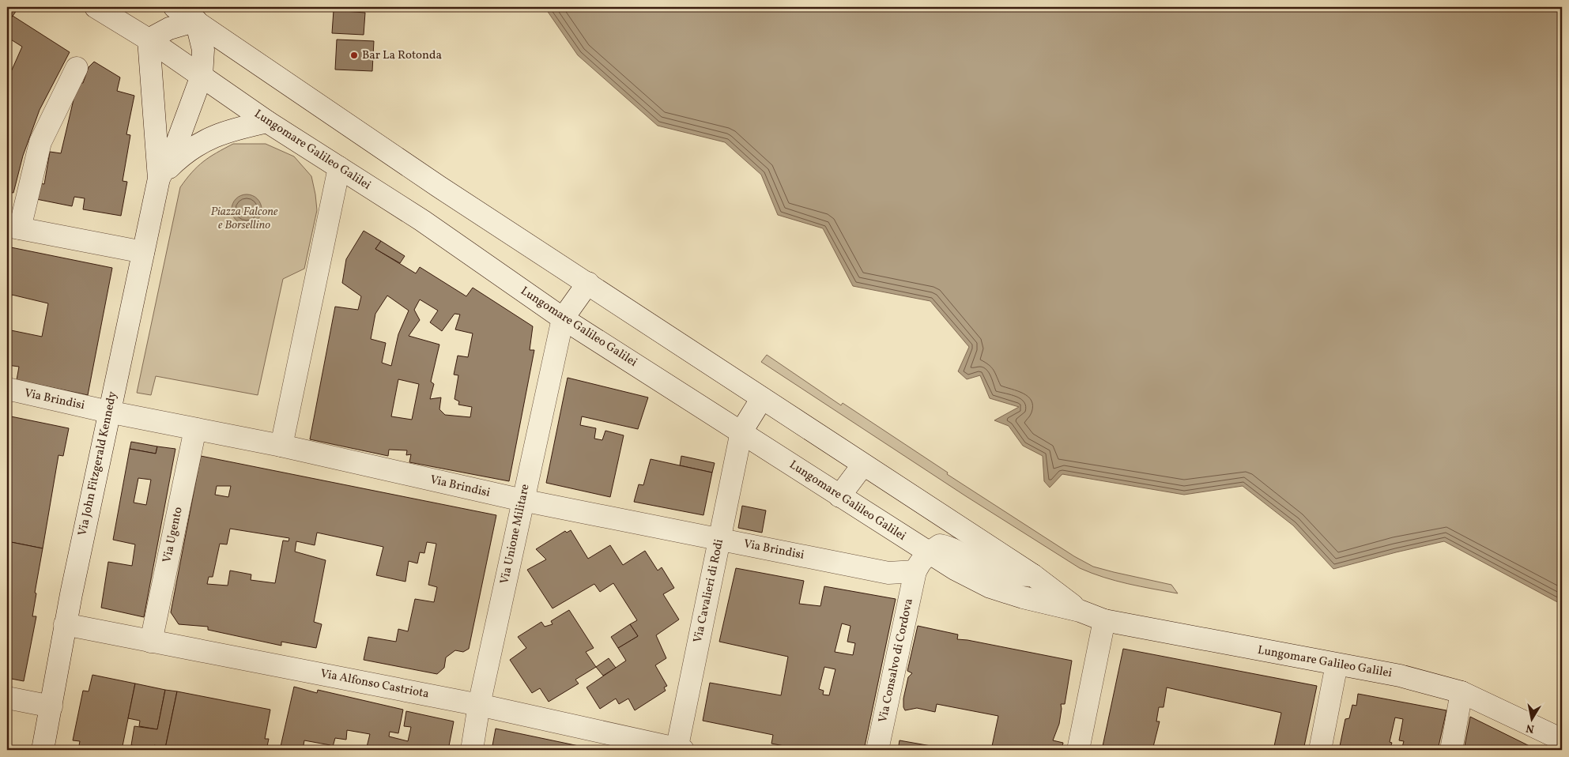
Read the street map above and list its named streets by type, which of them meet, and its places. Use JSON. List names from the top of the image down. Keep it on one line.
{"streets":{"street":["Lungomare Galileo Galilei","Via Brindisi","Via John Fitzgerald Kennedy","Via Unione Militare","Via Ugento","Via Cavalieri di Rodi","Via Consalvo di Cordova","Via Alfonso Castriota"]},"crossings":[["Lungomare Galileo Galilei","Via Unione Militare"],["Lungomare Galileo Galilei","Via Cavalieri di Rodi"],["Via Brindisi","Via John Fitzgerald Kennedy"],["Via Brindisi","Via Unione Militare"],["Via Brindisi","Via Ugento"],["Via Brindisi","Via Cavalieri di Rodi"],["Via Brindisi","Via Consalvo di Cordova"],["Via John Fitzgerald Kennedy","Via Alfonso Castriota"],["Via Unione Militare","Via Alfonso Castriota"],["Via Ugento","Via Alfonso Castriota"],["Via Cavalieri di Rodi","Via Alfonso Castriota"]],"parks":["Piazza Falcone e Borsellino"],"places":["Bar La Rotonda"],"north":"bottom"}
